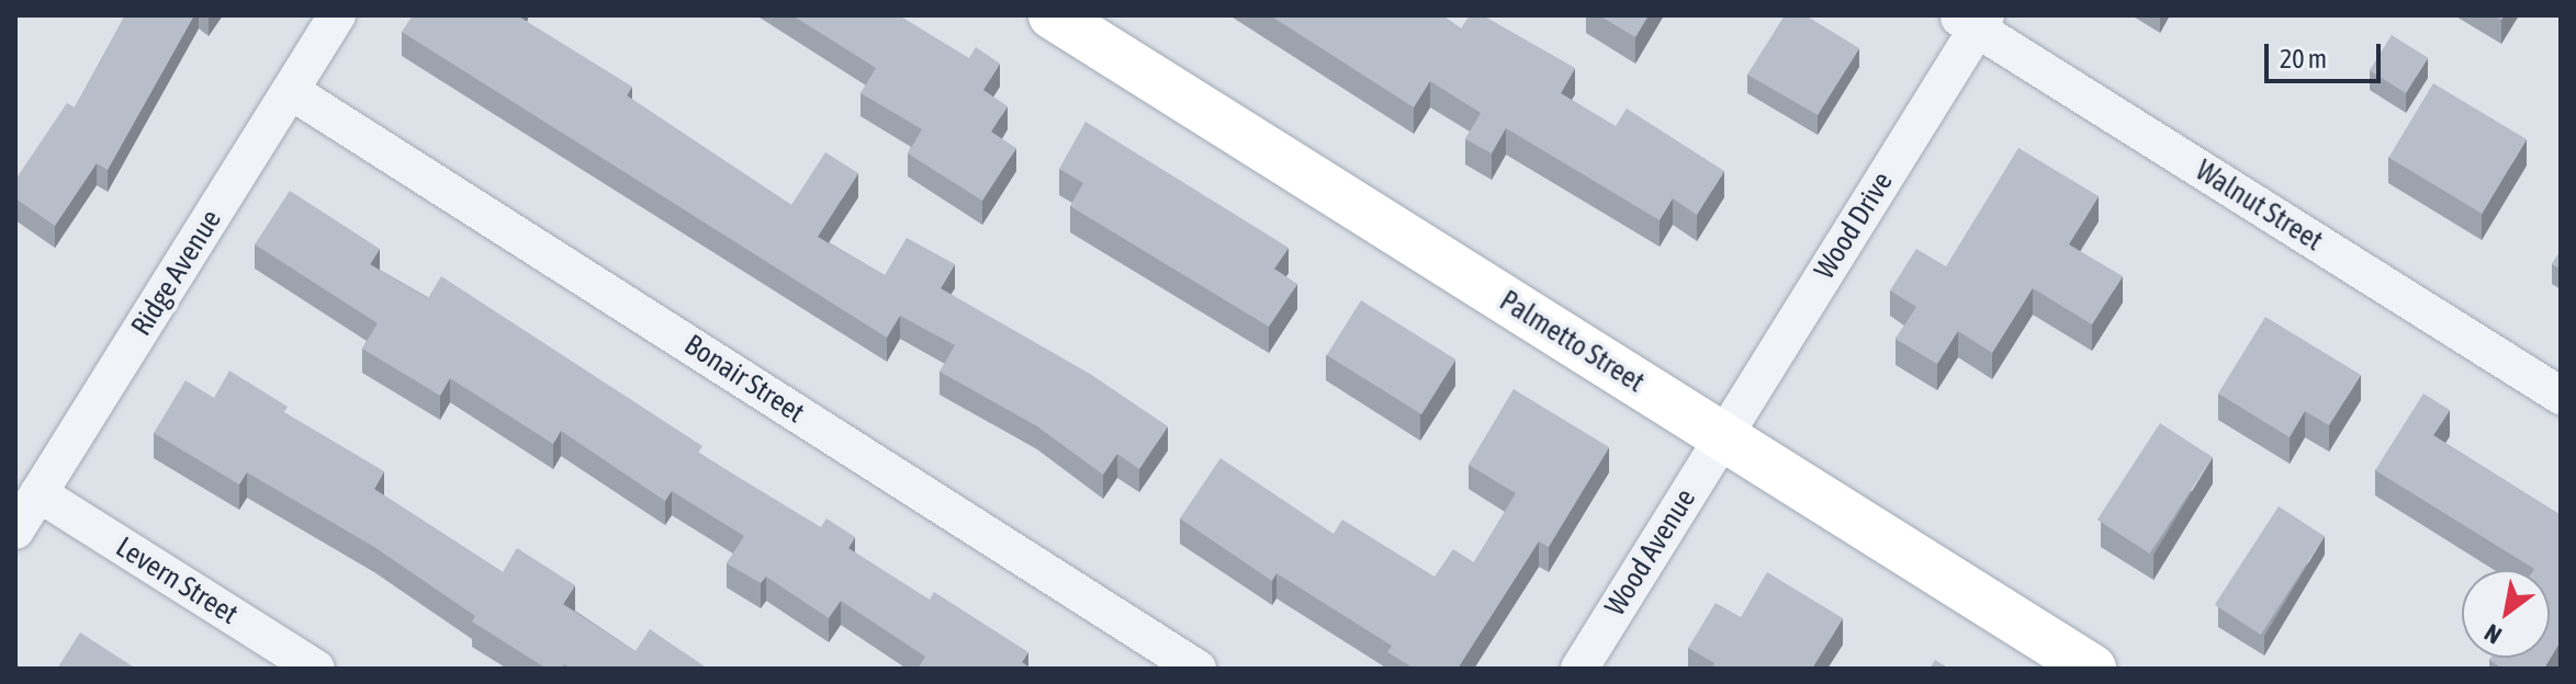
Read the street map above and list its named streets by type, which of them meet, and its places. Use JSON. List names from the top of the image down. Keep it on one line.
{"streets":{"street":["Walnut Street","Wood Drive","Ridge Avenue","Palmetto Street","Bonair Street","Wood Avenue","Levern Street"]},"crossings":[["Walnut Street","Wood Drive"],["Wood Drive","Palmetto Street"],["Wood Drive","Wood Avenue"],["Ridge Avenue","Bonair Street"],["Ridge Avenue","Levern Street"],["Palmetto Street","Wood Avenue"]],"scale_bar":"20 m","north":"bottom left"}
